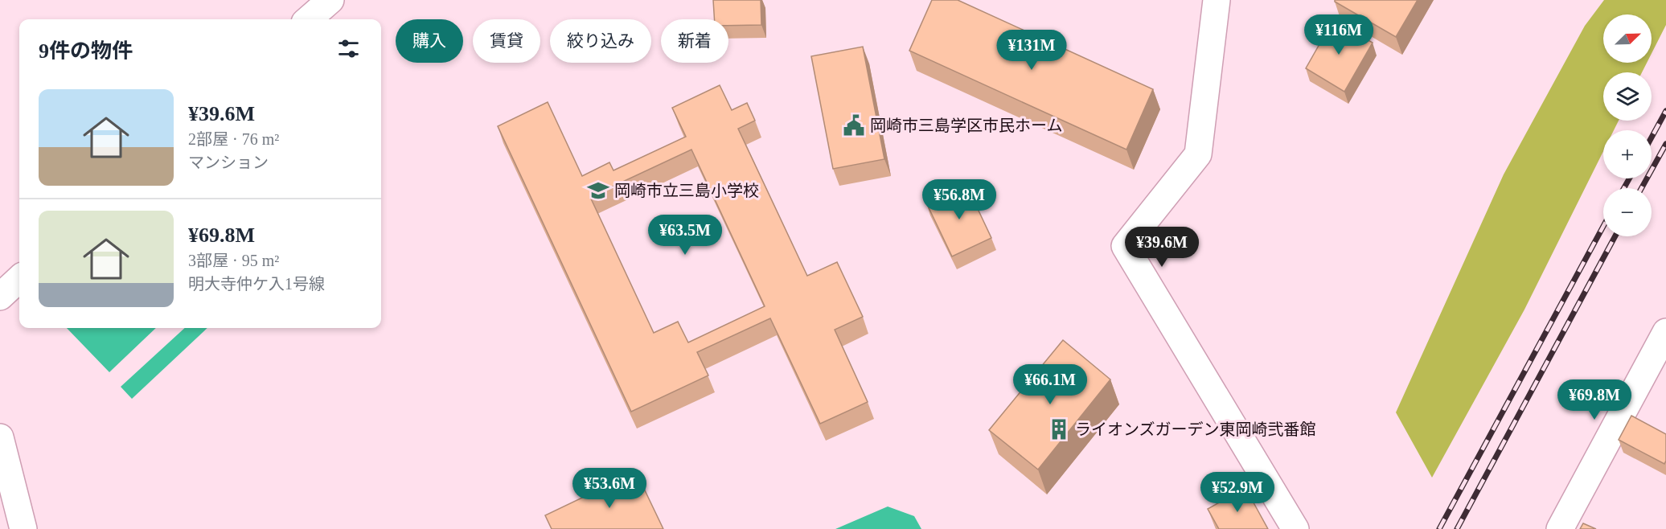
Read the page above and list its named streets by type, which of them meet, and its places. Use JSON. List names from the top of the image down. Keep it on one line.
{"places":{"public building":["岡崎市三島学区市民ホーム"],"school or university":["岡崎市立三島小学校"],"building":["ライオンズガーデン東岡崎弐番館"]},"north":"top right","page":{"map_buttons":["+","−"],"price":["¥116M","¥131M","¥56.8M","¥63.5M","¥39.6M","¥66.1M","¥69.8M","¥53.6M","¥52.9M"],"chip":["購入","賃貸","絞り込み","新着"],"heading":"9件の物件","list":[{"name":"¥39.6M","note":"2部屋 · 76 m² · マンション"},{"name":"¥69.8M","note":"3部屋 · 95 m² · 明大寺仲ケ入1号線"}]}}
